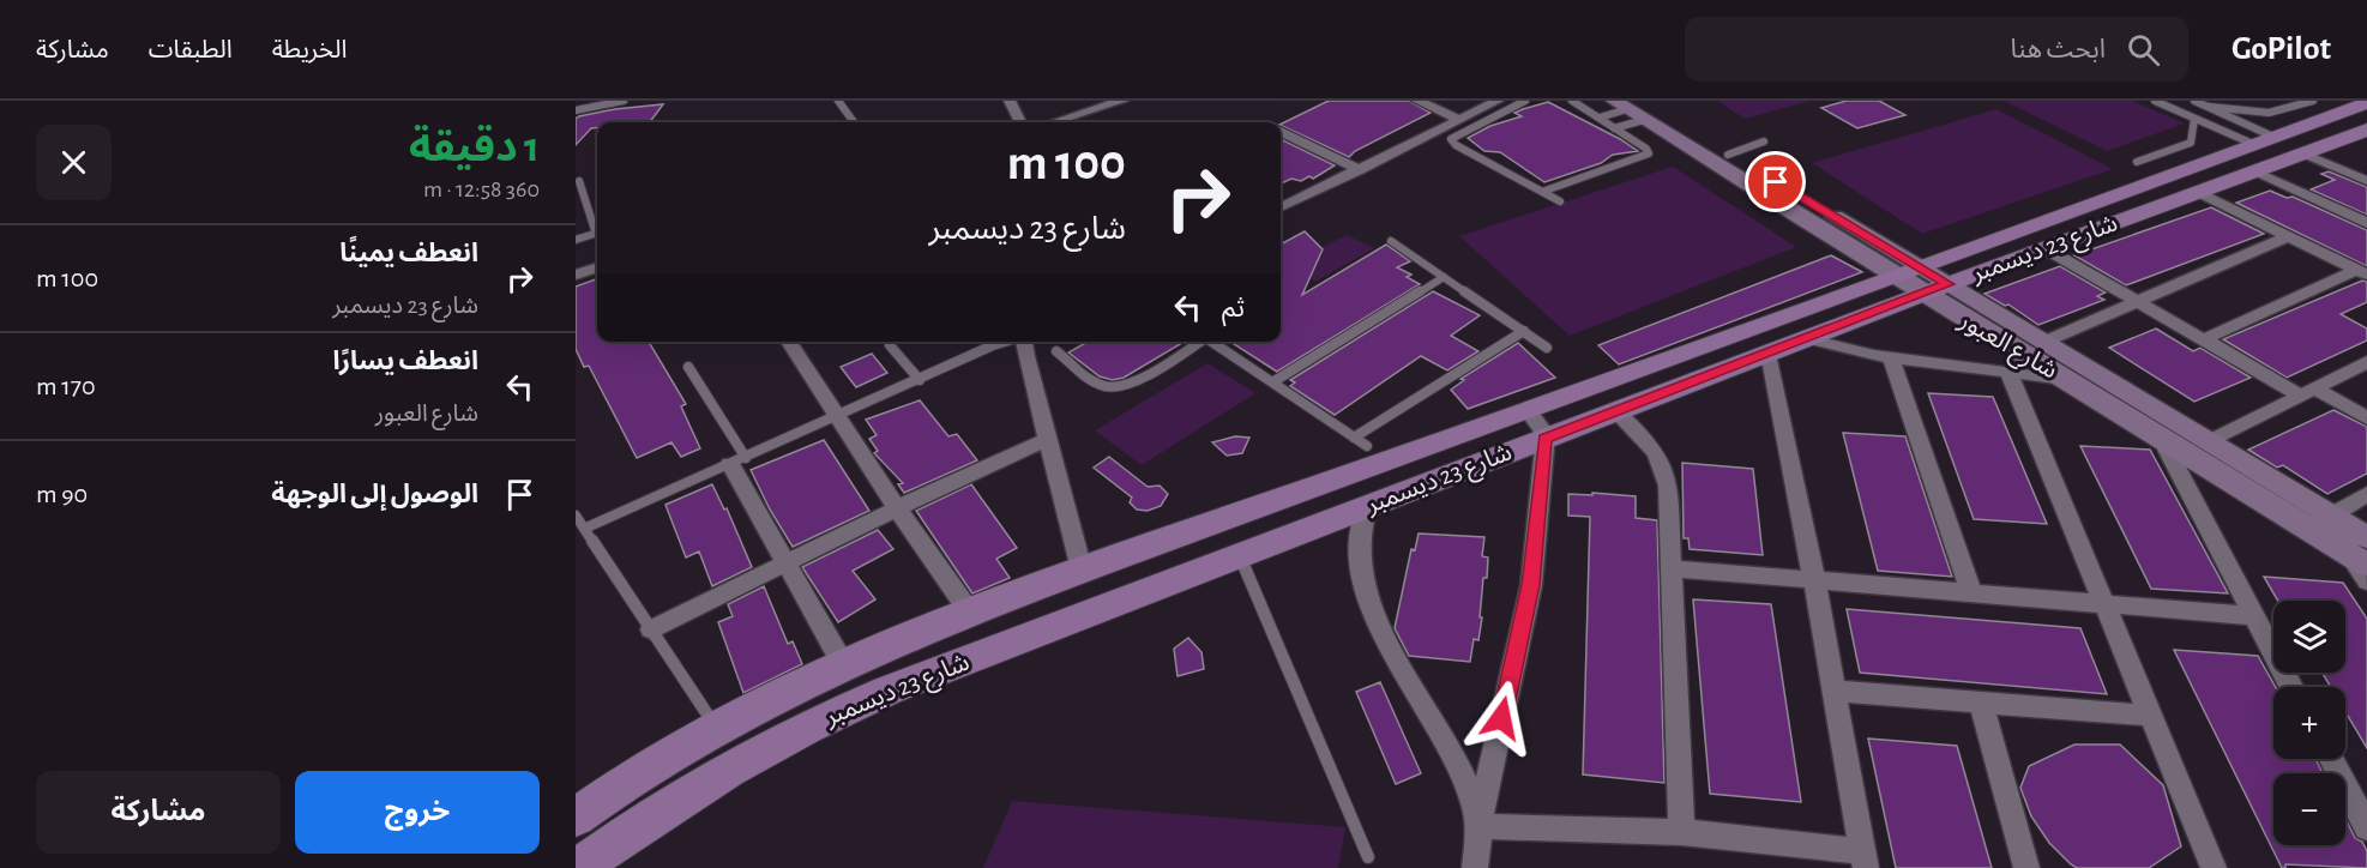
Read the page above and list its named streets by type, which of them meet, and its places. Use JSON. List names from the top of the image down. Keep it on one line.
{"streets":{"main road":["شارع 23 ديسمبر"],"street":["شارع العبور"]},"crossings":[["شارع 23 ديسمبر","شارع العبور"]],"page":{"header":"GoPilot","search":"ابحث هنا","nav":["الخريطة","الطبقات","مشاركة"],"heading":["1 دقيقة","360 m · 12:58"],"turn":["100 m","شارع 23 ديسمبر"],"list":[{"name":"انعطف يمينًا","note":"شارع 23 ديسمبر","value":"100 m"},{"name":"انعطف يسارًا","note":"شارع العبور","value":"170 m"},{"name":"الوصول إلى الوجهة","value":"90 m"}],"then":"ثم","map_buttons":["+","−"],"buttons":["خروج","مشاركة"]}}
